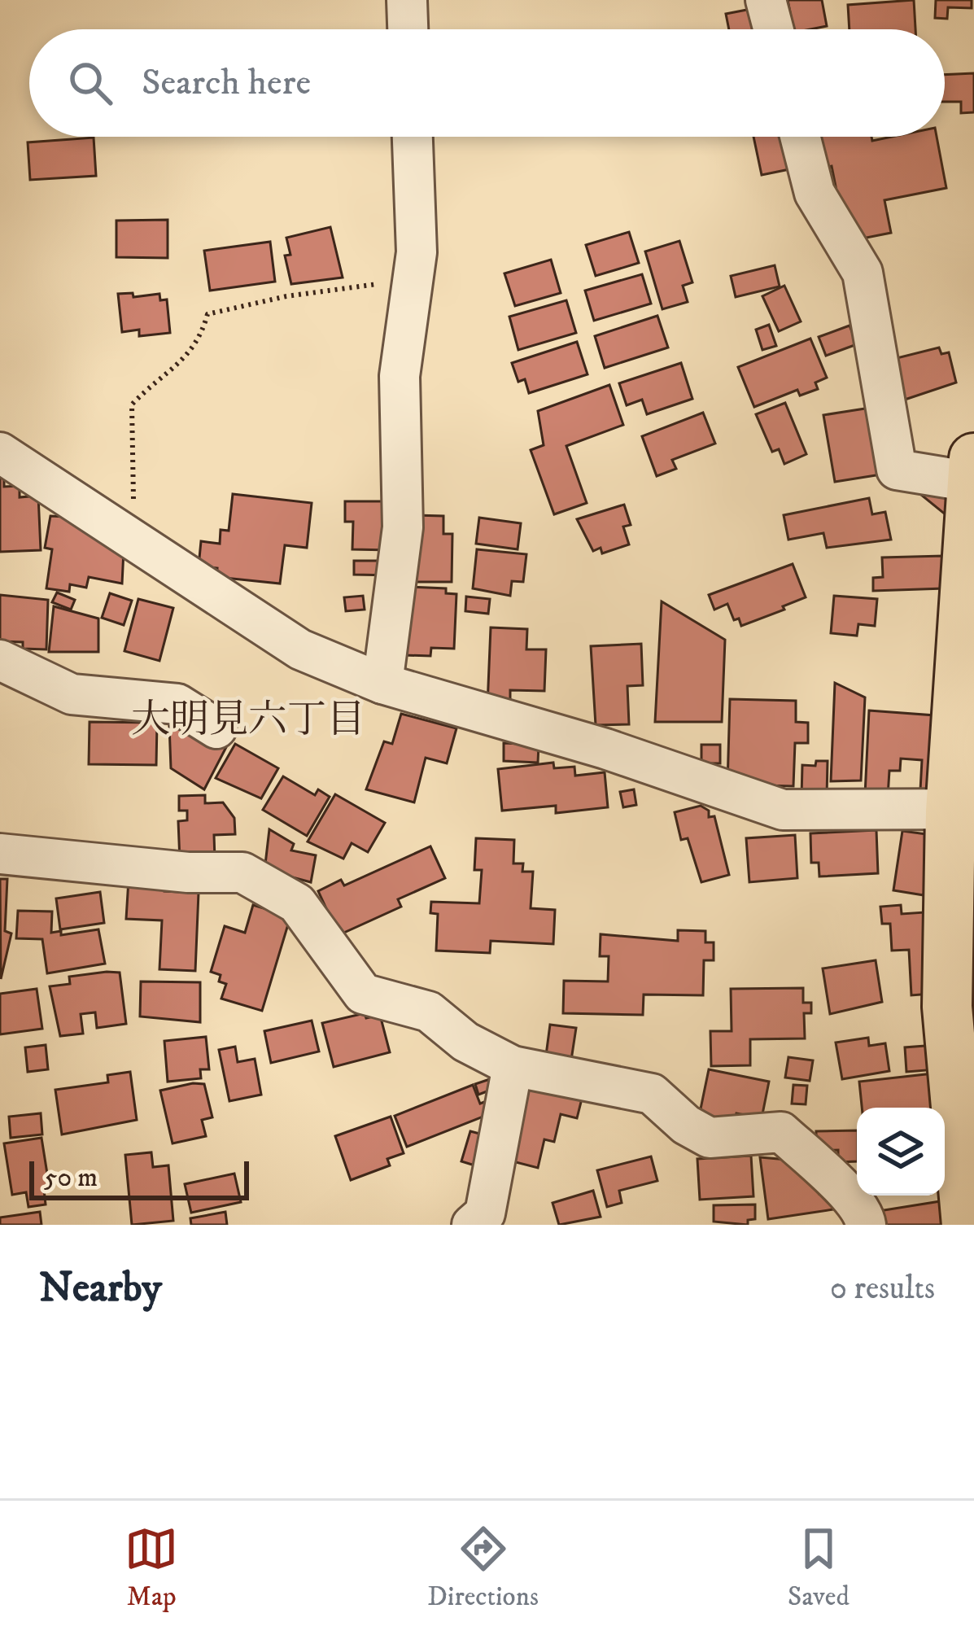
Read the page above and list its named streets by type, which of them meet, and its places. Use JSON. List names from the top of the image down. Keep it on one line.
{"districts":["大明見六丁目"],"scale_bar":"50 m","page":{"search":"Search here","scale":"50 m","heading":["Nearby","0 results"],"nav":["Map","Directions","Saved"]}}
